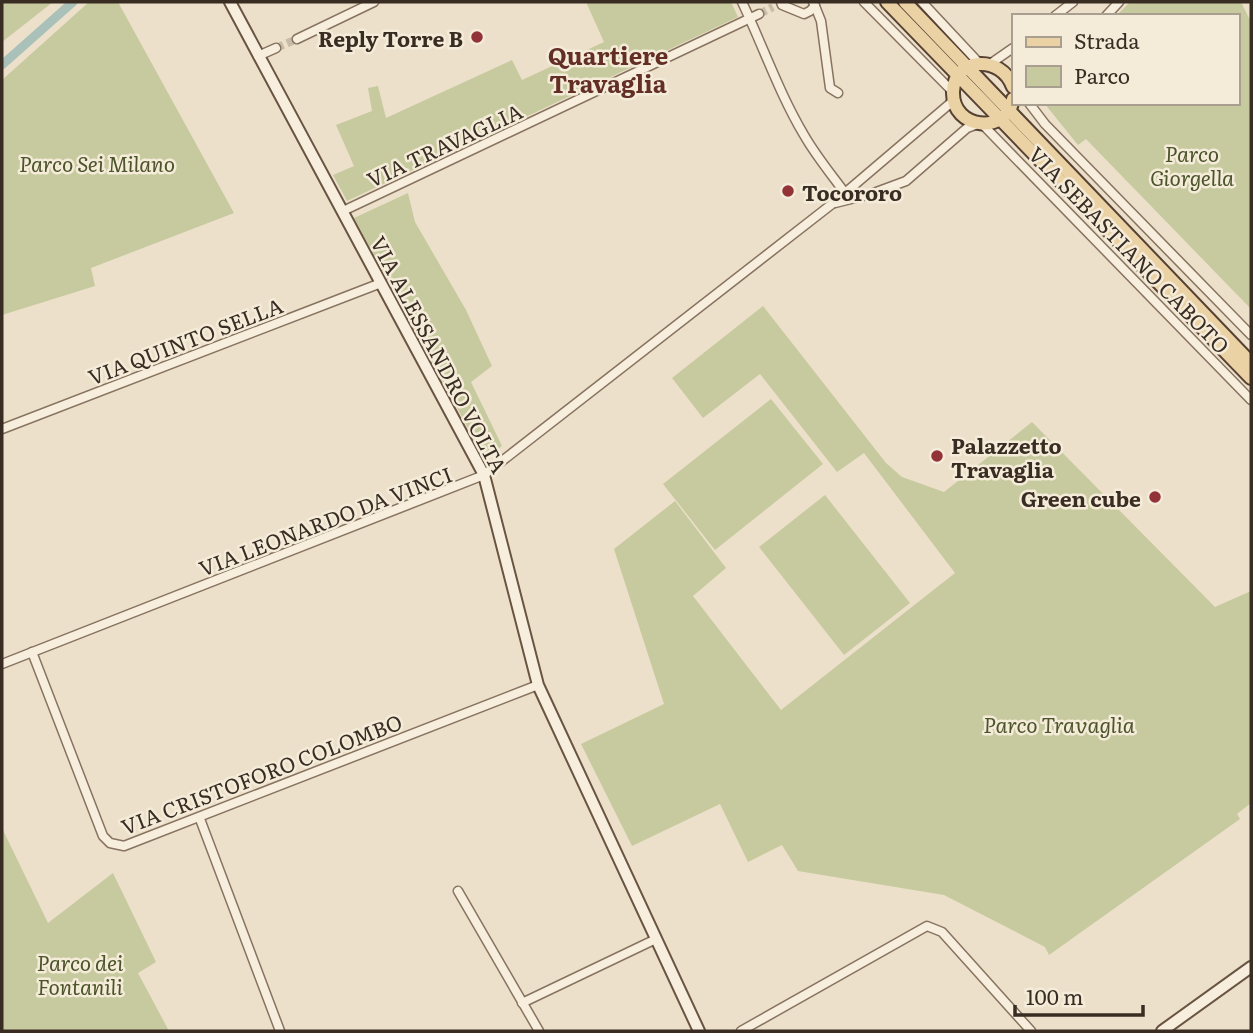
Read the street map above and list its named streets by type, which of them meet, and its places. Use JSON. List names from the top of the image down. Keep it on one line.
{"streets":{"street":["VIA TRAVAGLIA","VIA SEBASTIANO CABOTO","VIA QUINTO SELLA","VIA ALESSANDRO VOLTA","VIA LEONARDO DA VINCI","VIA CRISTOFORO COLOMBO"]},"crossings":[["VIA TRAVAGLIA","VIA ALESSANDRO VOLTA"],["VIA SEBASTIANO CABOTO","VIA LEONARDO DA VINCI"],["VIA QUINTO SELLA","VIA ALESSANDRO VOLTA"],["VIA ALESSANDRO VOLTA","VIA LEONARDO DA VINCI"],["VIA ALESSANDRO VOLTA","VIA CRISTOFORO COLOMBO"],["VIA LEONARDO DA VINCI","VIA CRISTOFORO COLOMBO"]],"districts":["Quartiere Travaglia"],"parks":["Parco Giorgella","Parco Sei Milano","Parco Travaglia","Parco dei Fontanili"],"places":["Reply Torre B","Tocororo","Palazzetto Travaglia","Green cube"],"legend":["Strada","Parco"],"scale_bar":"100 m"}
